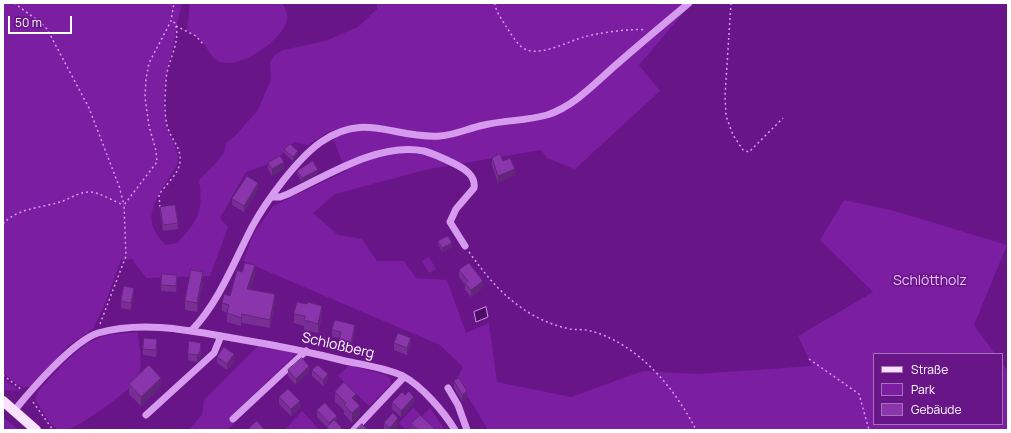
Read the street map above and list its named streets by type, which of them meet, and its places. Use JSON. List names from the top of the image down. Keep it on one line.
{"streets":{"street":["Schloßberg"]},"parks":["Schlöttholz"],"legend":["Straße","Park","Gebäude"],"scale_bar":"50 m"}
